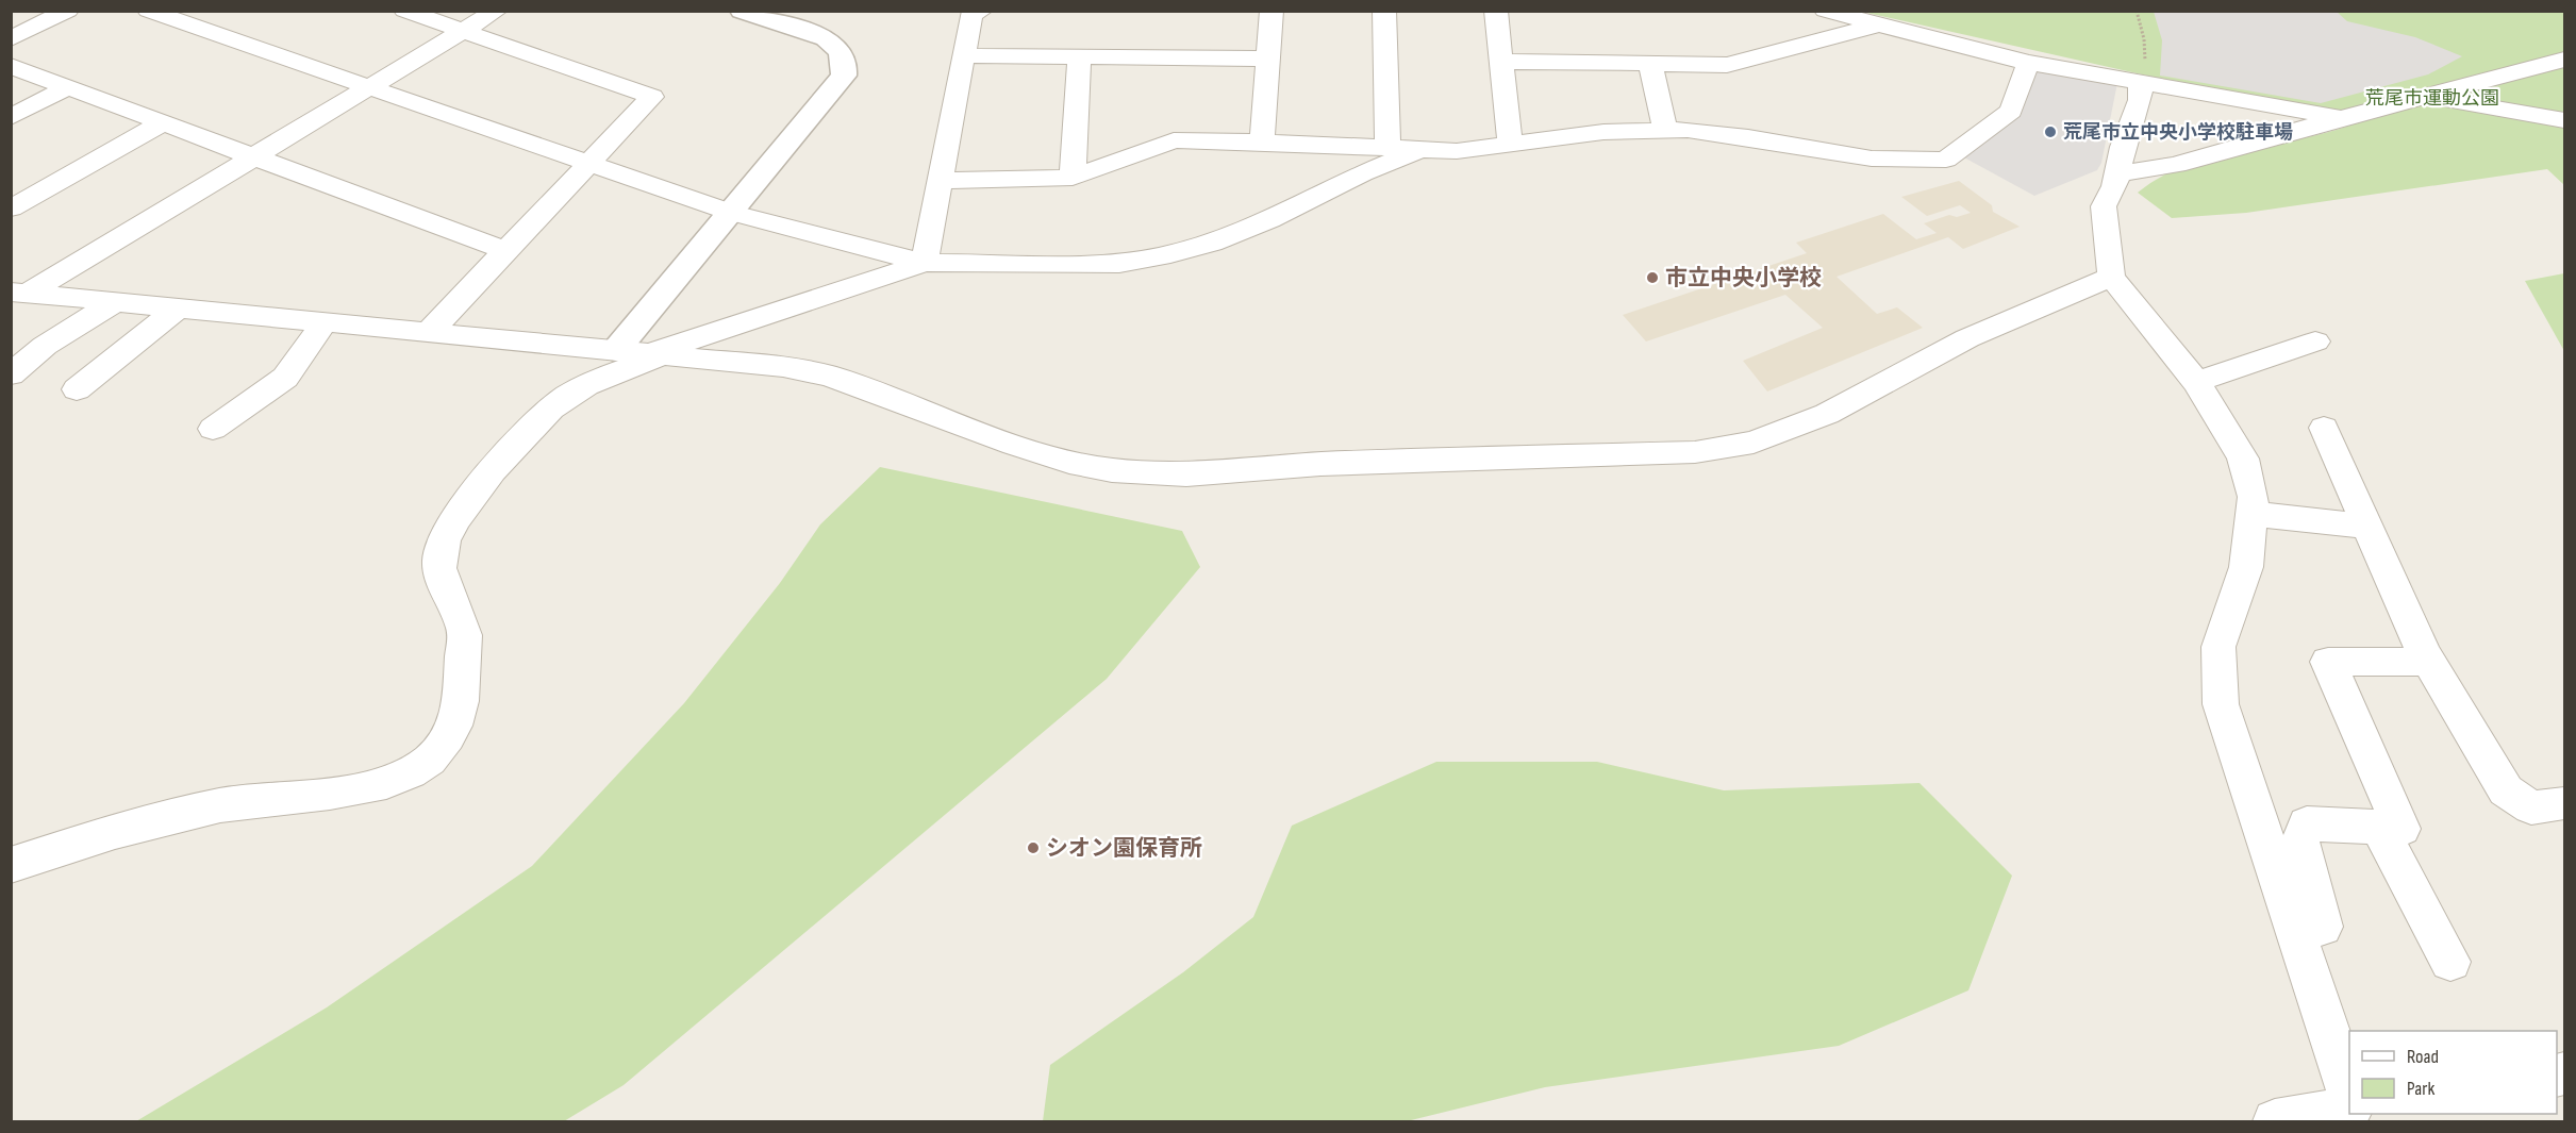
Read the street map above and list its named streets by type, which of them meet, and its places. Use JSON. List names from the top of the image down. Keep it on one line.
{"parks":["荒尾市運動公園"],"places":["荒尾市立中央小学校駐車場","市立中央小学校","シオン園保育所"],"legend":["Road","Park"]}
